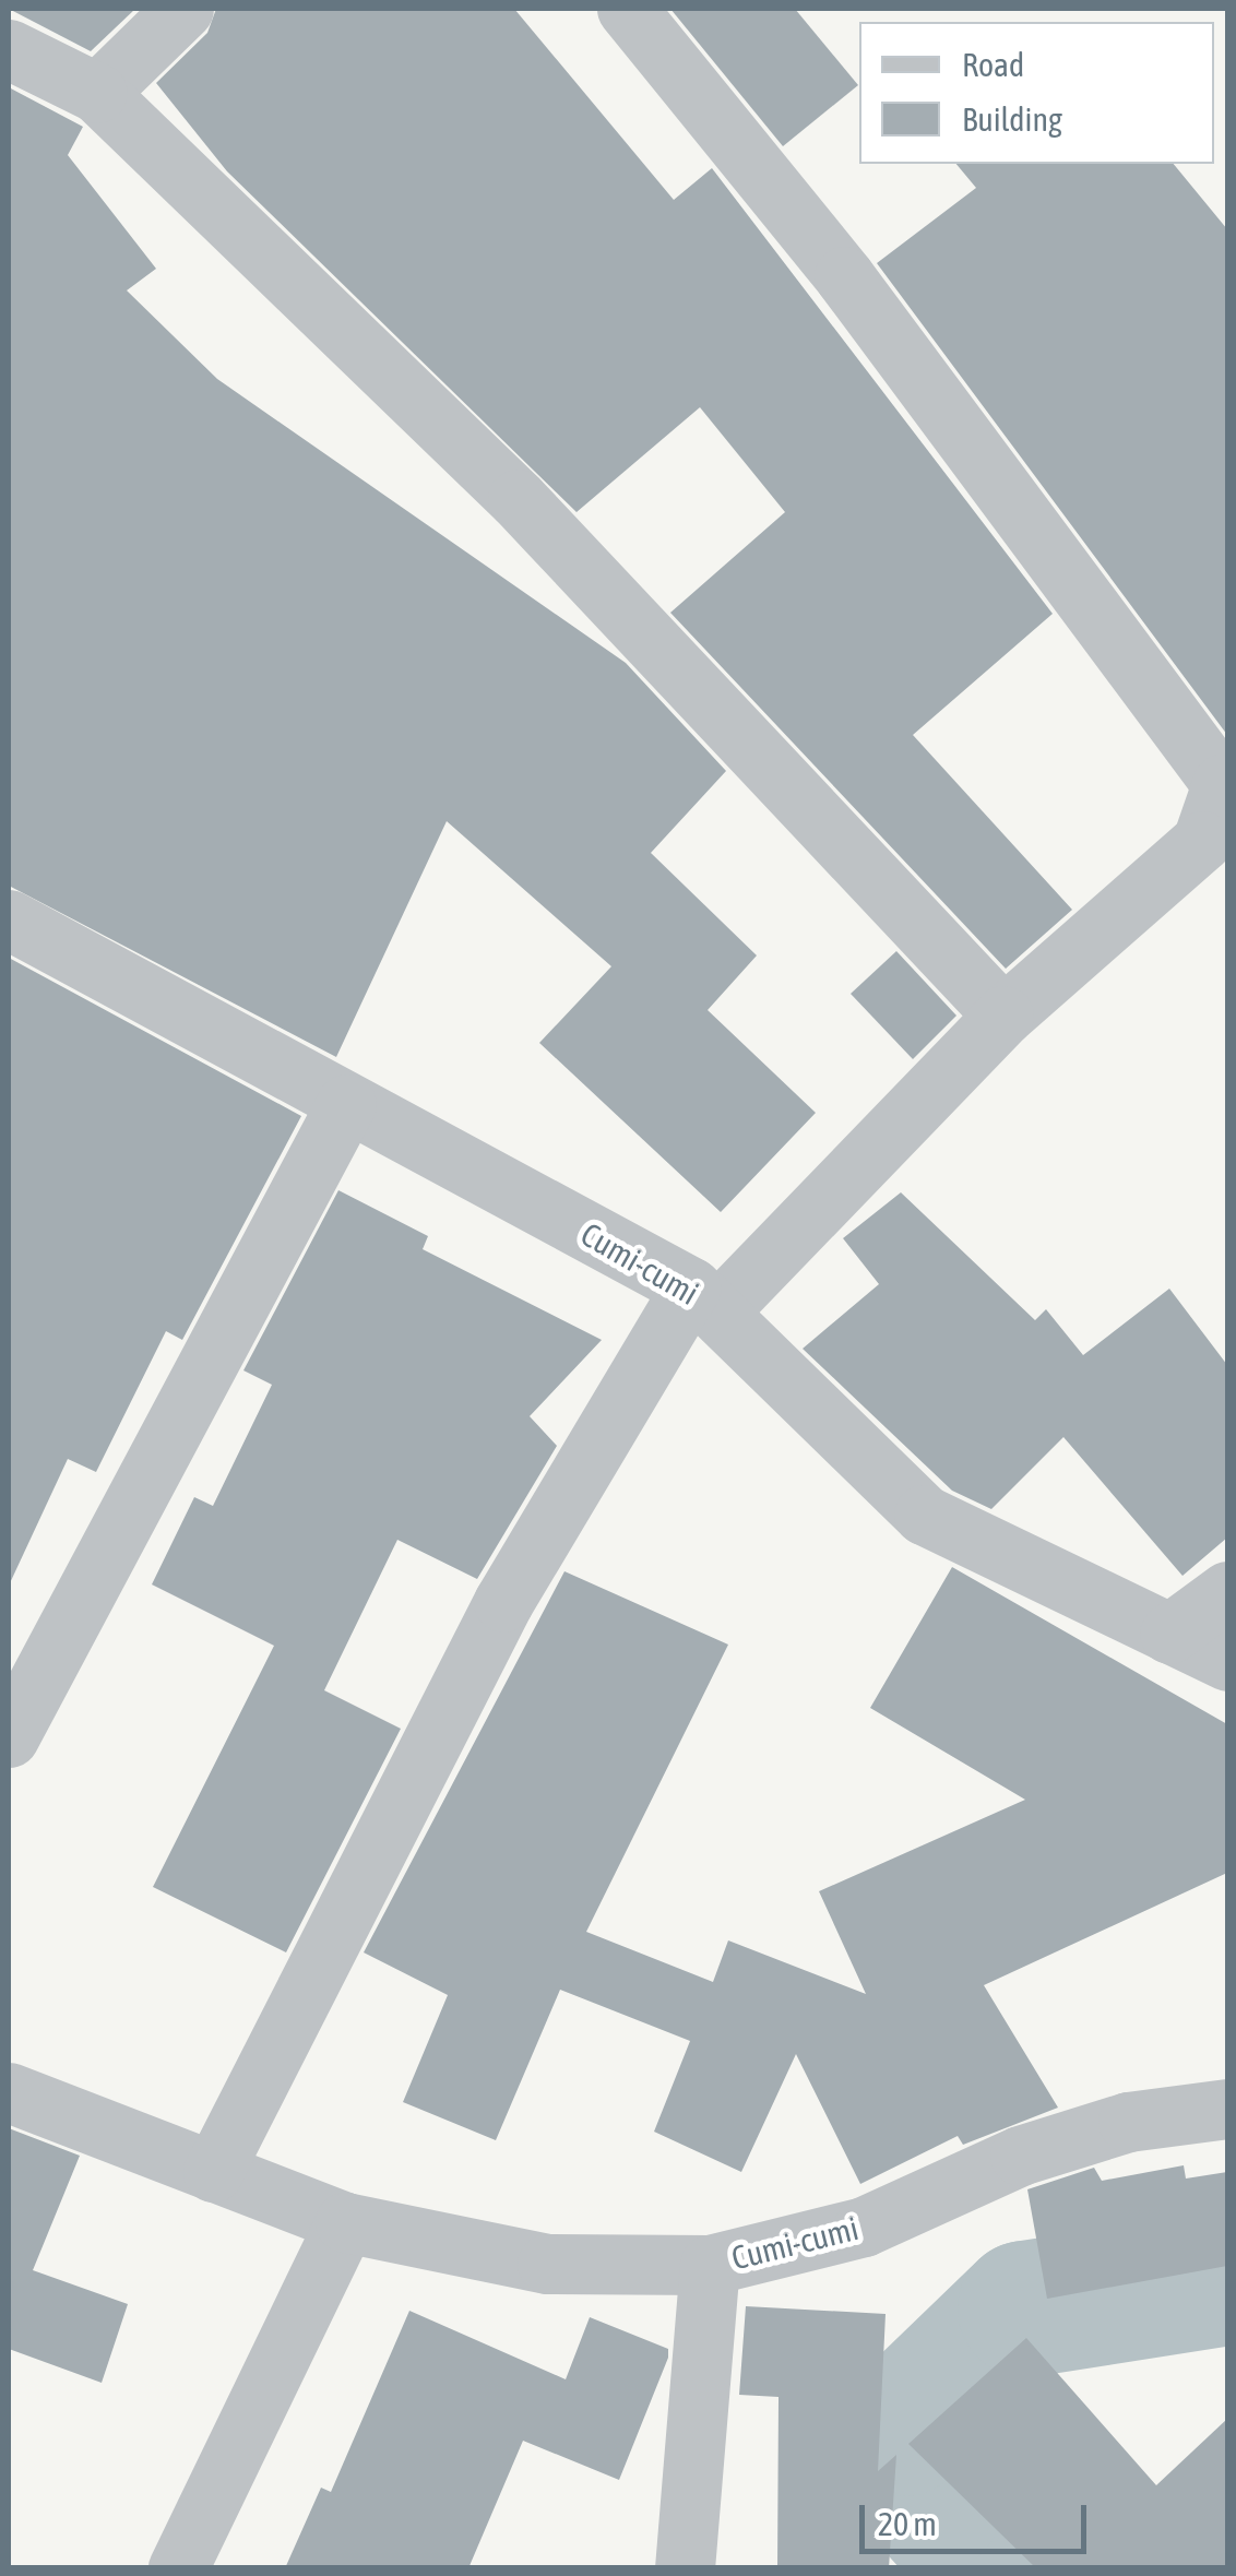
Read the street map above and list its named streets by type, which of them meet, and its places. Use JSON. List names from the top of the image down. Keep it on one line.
{"streets":{"street":["Cumi-cumi"]},"legend":["Road","Building"],"scale_bar":"20 m"}
